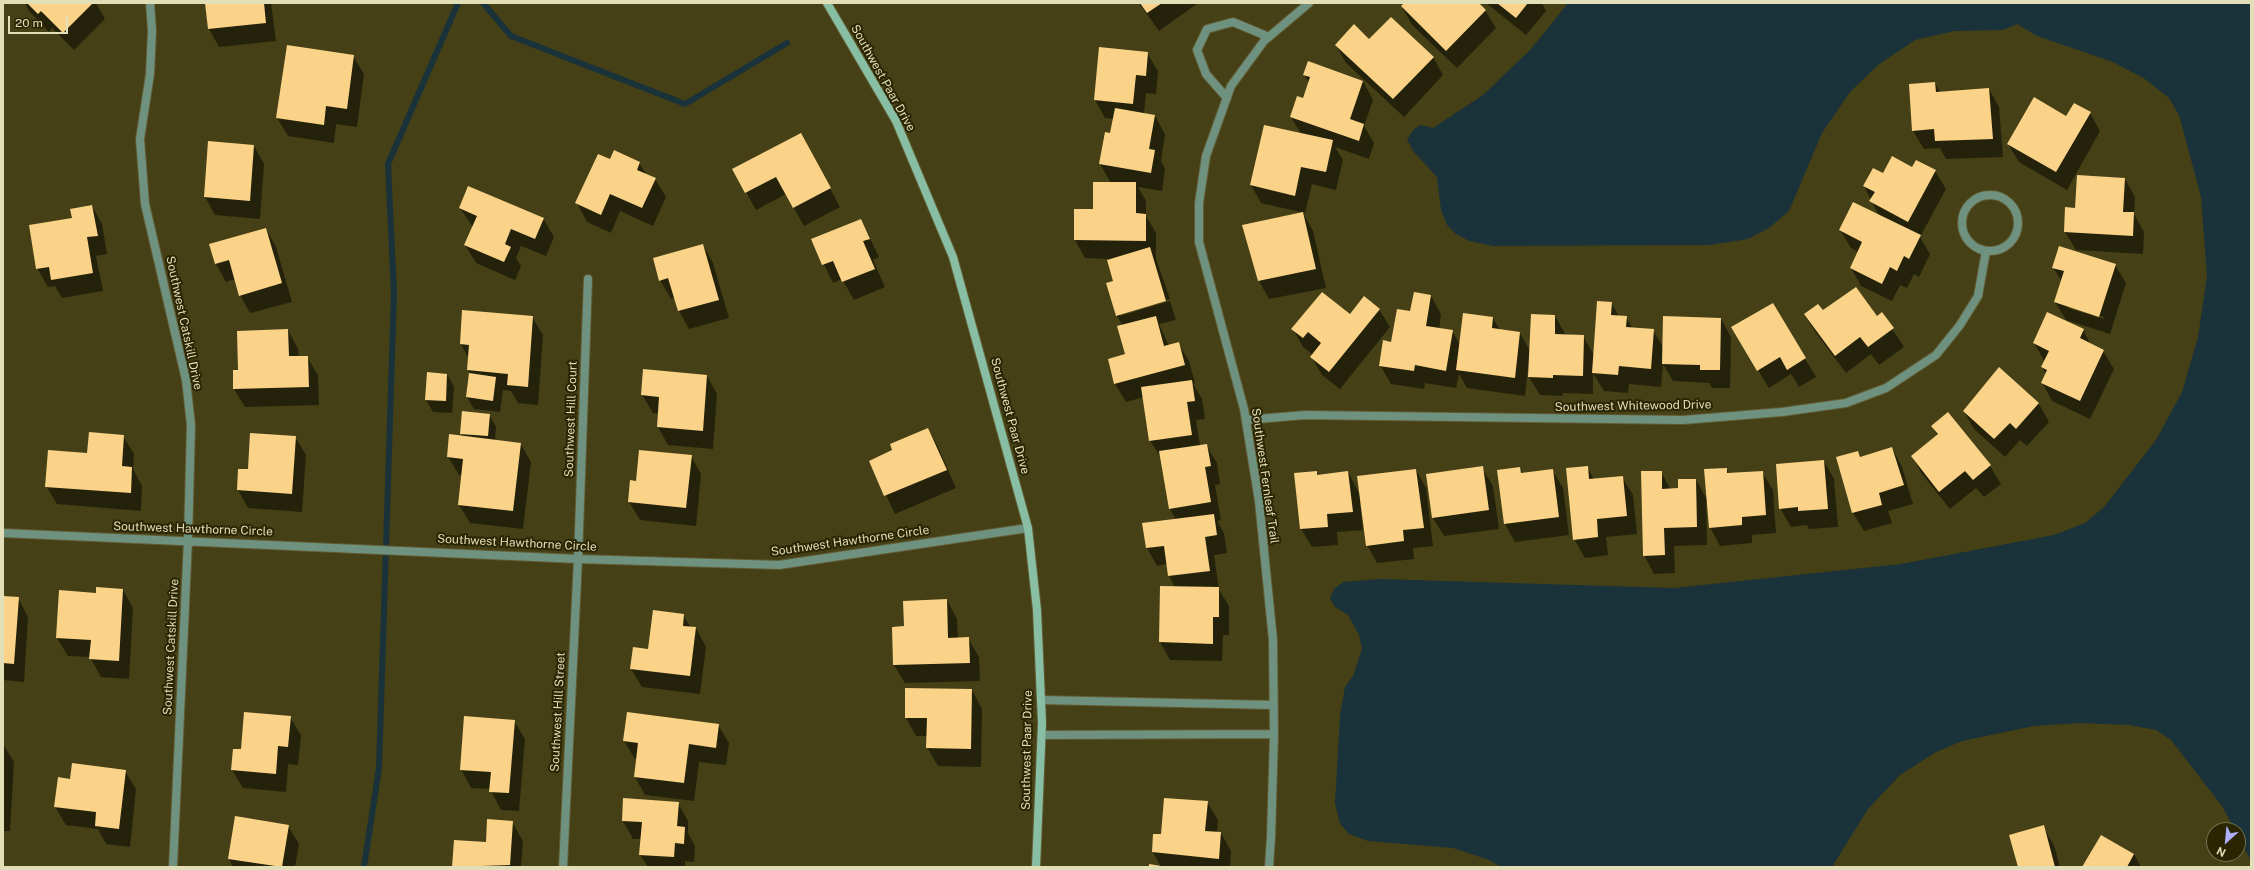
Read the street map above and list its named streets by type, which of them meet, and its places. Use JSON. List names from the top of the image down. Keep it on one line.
{"streets":{"street":["Southwest Paar Drive","Southwest Catskill Drive","Southwest Whitewood Drive","Southwest Hill Court","Southwest Fernleaf Trail","Southwest Hawthorne Circle","Southwest Hill Street"]},"crossings":[["Southwest Paar Drive","Southwest Hawthorne Circle"],["Southwest Catskill Drive","Southwest Hawthorne Circle"],["Southwest Whitewood Drive","Southwest Fernleaf Trail"],["Southwest Hill Court","Southwest Hawthorne Circle"],["Southwest Hill Court","Southwest Hill Street"],["Southwest Hawthorne Circle","Southwest Hill Street"]],"scale_bar":"20 m","north":"bottom left"}
